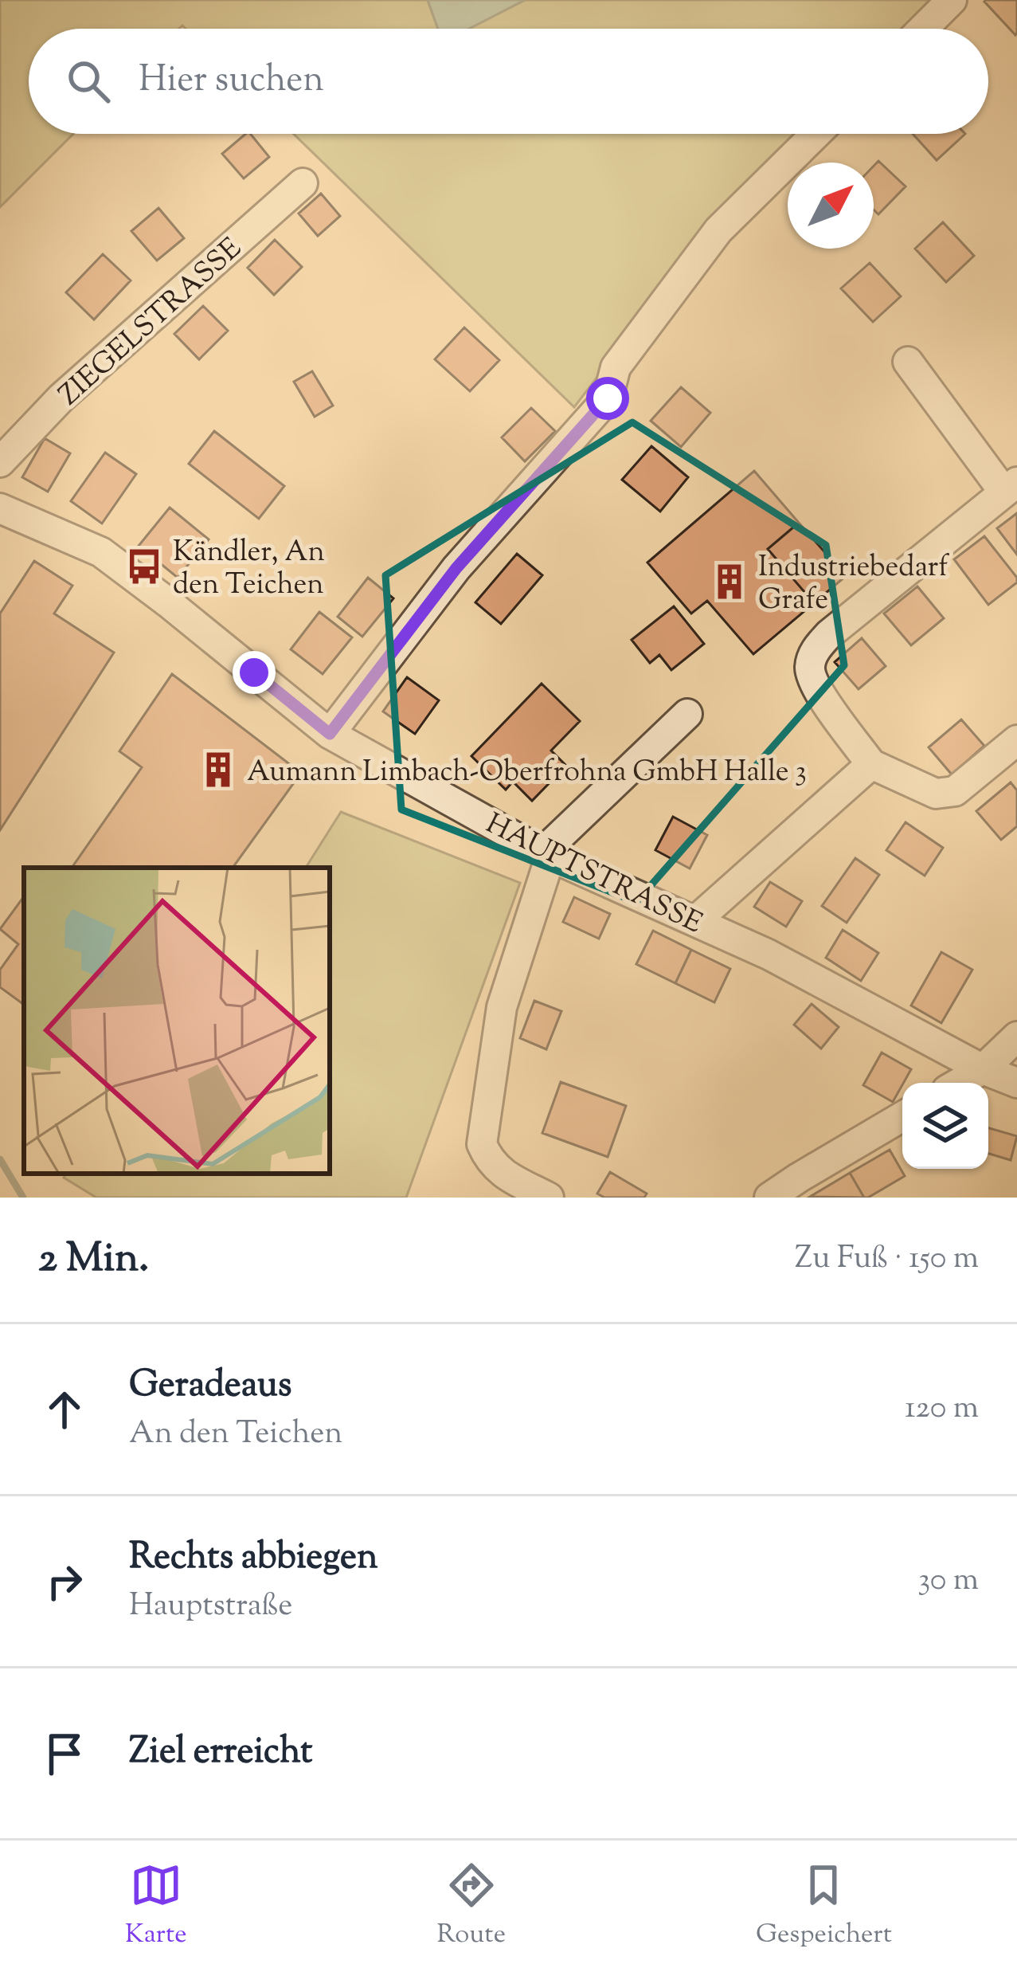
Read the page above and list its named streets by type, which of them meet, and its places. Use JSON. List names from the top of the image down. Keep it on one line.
{"streets":{"street":["ZIEGELSTRASSE","HAUPTSTRASSE"]},"places":{"bus stop":["Kändler, An den Teichen"],"building":["Industriebedarf Grafe","Aumann Limbach-Oberfrohna GmbH Halle 3"]},"north":"top right","page":{"search":"Hier suchen","heading":["2 Min.","Zu Fuß · 150 m"],"list":[["Geradeaus","An den Teichen","120 m"],["Rechts abbiegen","Hauptstraße","30 m"],"Ziel erreicht"],"nav":["Karte","Route","Gespeichert"]}}
